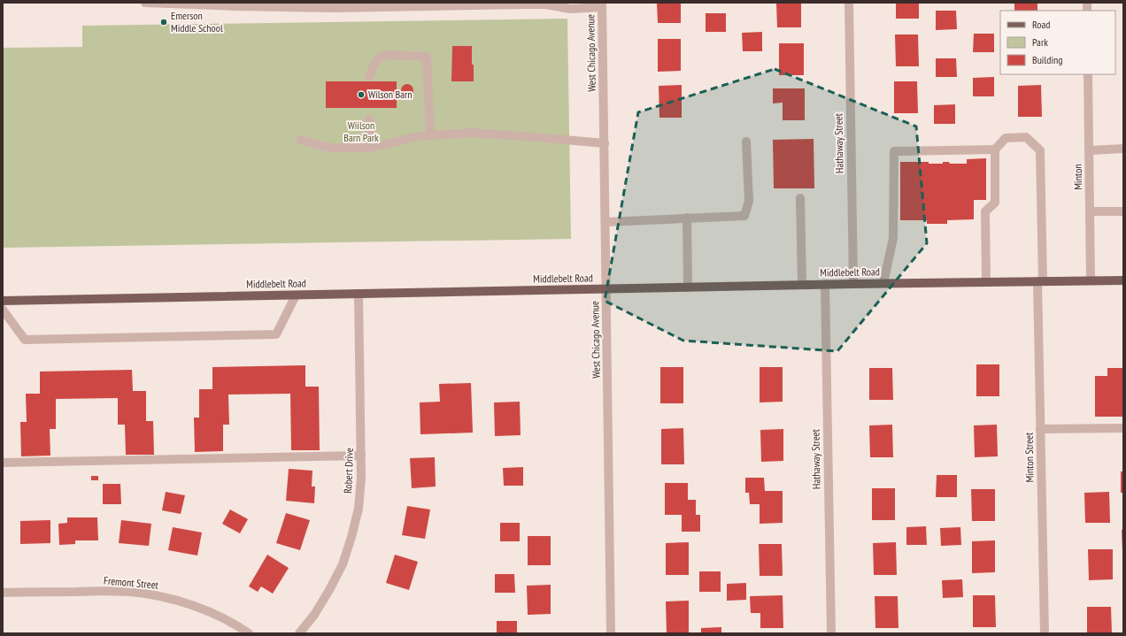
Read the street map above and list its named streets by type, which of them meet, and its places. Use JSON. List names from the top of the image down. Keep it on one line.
{"streets":{"main road":["Middlebelt Road"],"street":["West Chicago Avenue","Hathaway Street","Minton","Minton Street","Robert Drive","Fremont Street"]},"crossings":[["West Chicago Avenue","Middlebelt Road"],["Hathaway Street","Middlebelt Road"],["Minton","Middlebelt Road"],["Middlebelt Road","Minton Street"],["Middlebelt Road","Robert Drive"]],"parks":["Wiilson Barn Park"],"places":["Emerson Middle School","Wilson Barn"],"legend":["Road","Park","Building"]}
